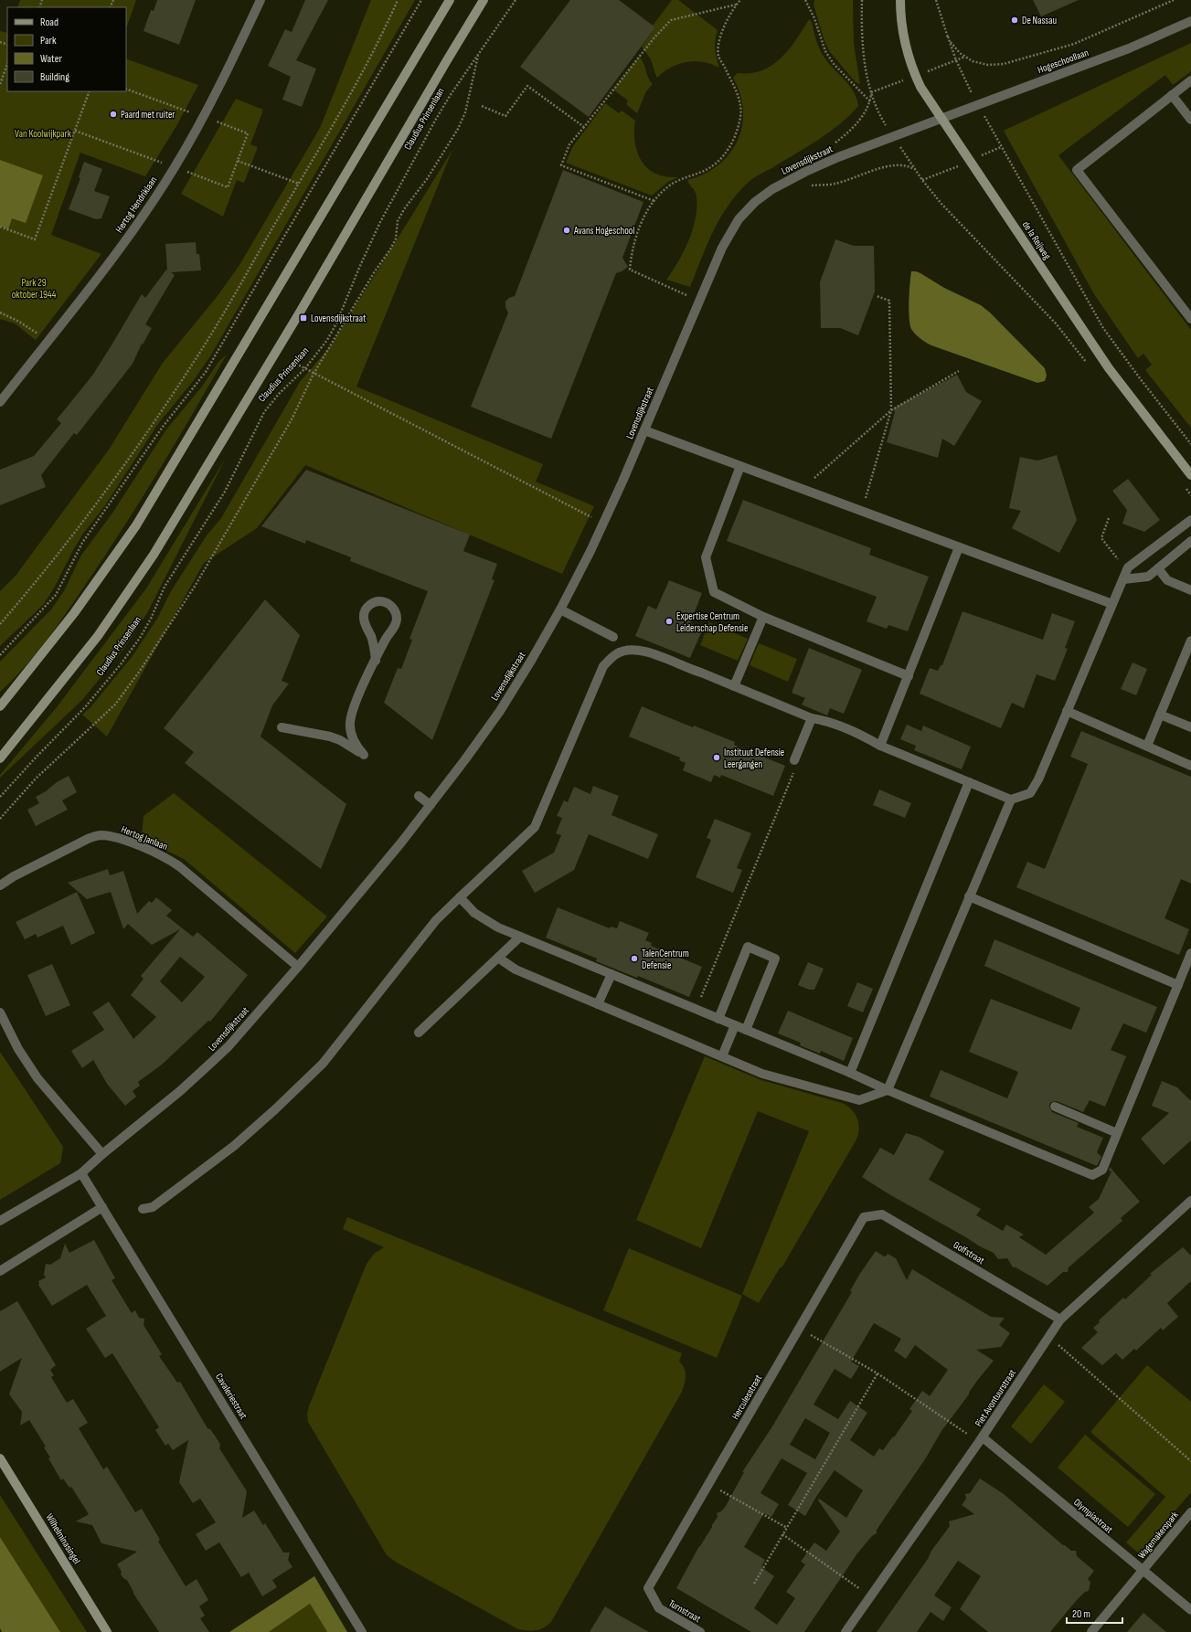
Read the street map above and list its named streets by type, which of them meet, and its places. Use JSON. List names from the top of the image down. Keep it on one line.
{"streets":{"main road":["Claudius Prinsenlaan","de la Reijweg","Wilhelminasingel"],"street":["Hogeschoollaan","Lovensdijkstraat","Hertog Hendriklaan","Hertog Janlaan","Golfstraat","Cavaleriestraat","Herculesstraat","Piet Avontuurstraat","Olympiastraat","Wagemakerspark","Turnstraat"]},"crossings":[["Hogeschoollaan","Lovensdijkstraat"],["Hogeschoollaan","de la Reijweg"],["Lovensdijkstraat","de la Reijweg"],["Lovensdijkstraat","Hertog Janlaan"],["Lovensdijkstraat","Cavaleriestraat"],["Golfstraat","Herculesstraat"],["Golfstraat","Piet Avontuurstraat"],["Herculesstraat","Turnstraat"],["Piet Avontuurstraat","Olympiastraat"],["Olympiastraat","Wagemakerspark"]],"parks":["Van Koolwijkpark","Park 29 oktober 1944"],"places":{"other":["De Nassau","Paard met ruiter","Avans Hogeschool","Expertise Centrum Leiderschap Defensie","Instituut Defensie Leergangen","TalenCentrum Defensie"],"transit":["Lovensdijkstraat"]},"legend":["Road","Park","Water","Building"],"scale_bar":"20 m"}
